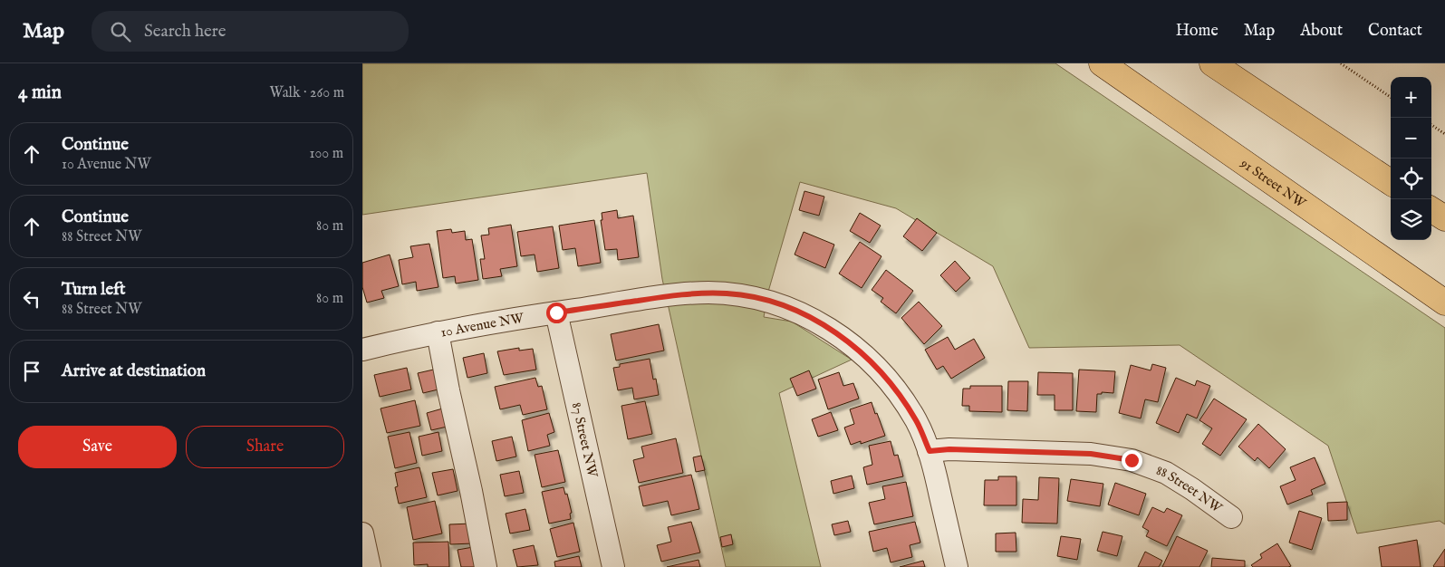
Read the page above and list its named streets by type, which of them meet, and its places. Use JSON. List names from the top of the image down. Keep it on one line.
{"streets":{"main road":["91 Street NW"],"street":["10 Avenue NW","87 Street NW","88 Street NW"]},"crossings":[["10 Avenue NW","87 Street NW"],["10 Avenue NW","88 Street NW"]],"page":{"header":"Map","search":"Search here","nav":["Home","Map","About","Contact"],"heading":["4 min","Walk · 260 m"],"map_buttons":["+","−"],"list":[["Continue","10 Avenue NW","100 m"],["Continue","88 Street NW","80 m"],["Turn left","88 Street NW","80 m"],"Arrive at destination"],"buttons":["Save","Share"]}}
